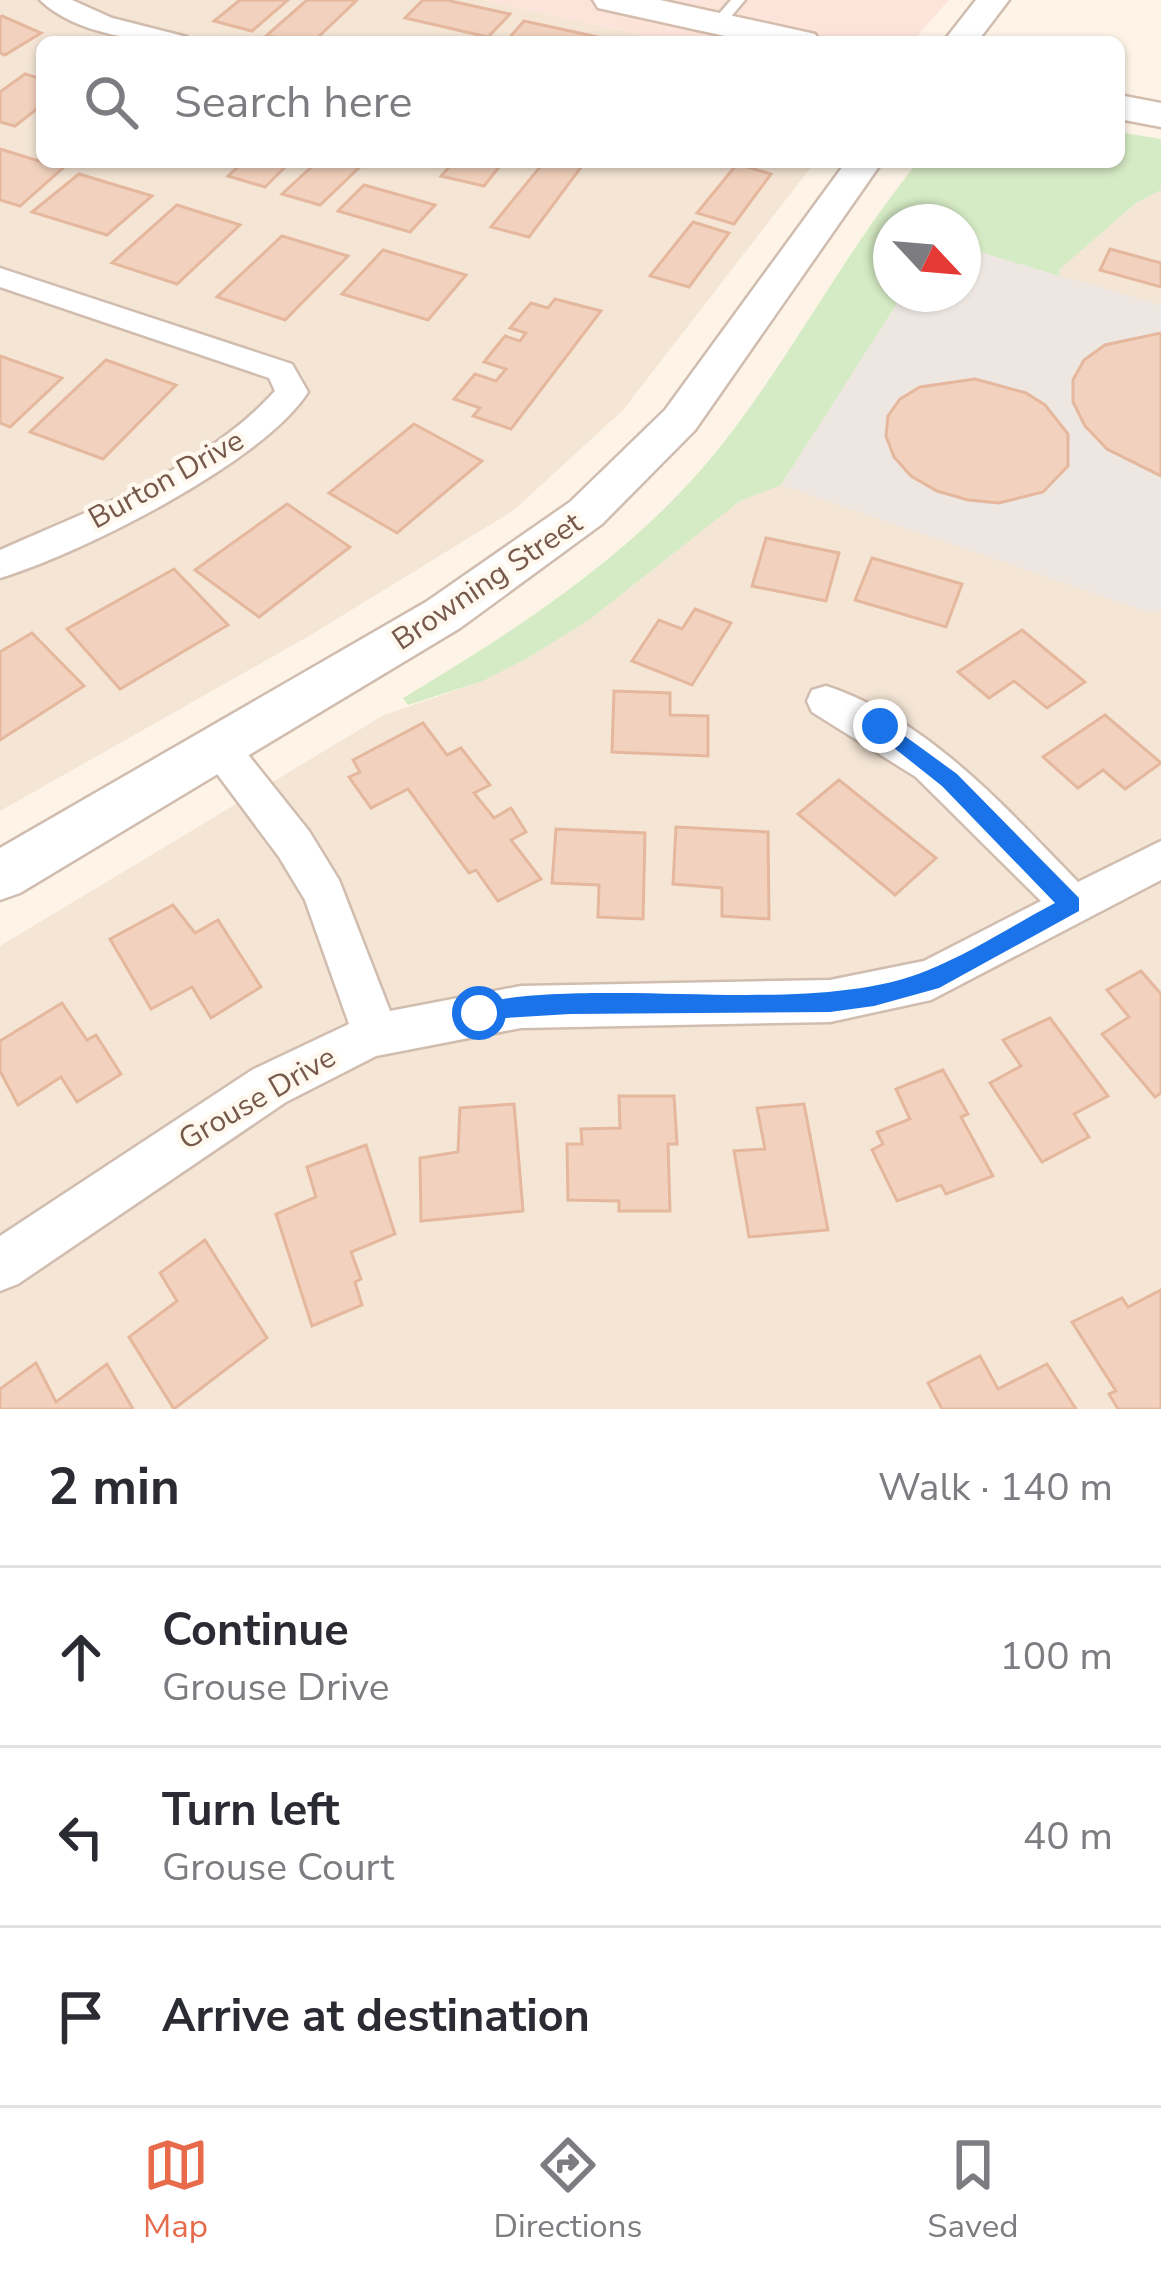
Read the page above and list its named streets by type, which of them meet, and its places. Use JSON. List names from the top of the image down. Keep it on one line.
{"streets":{"street":["Burton Drive","Browning Street","Grouse Drive"]},"north":"bottom right","page":{"search":"Search here","heading":["2 min","Walk · 140 m"],"list":[["Continue","Grouse Drive","100 m"],["Turn left","Grouse Court","40 m"],"Arrive at destination"],"nav":["Map","Directions","Saved"]}}
